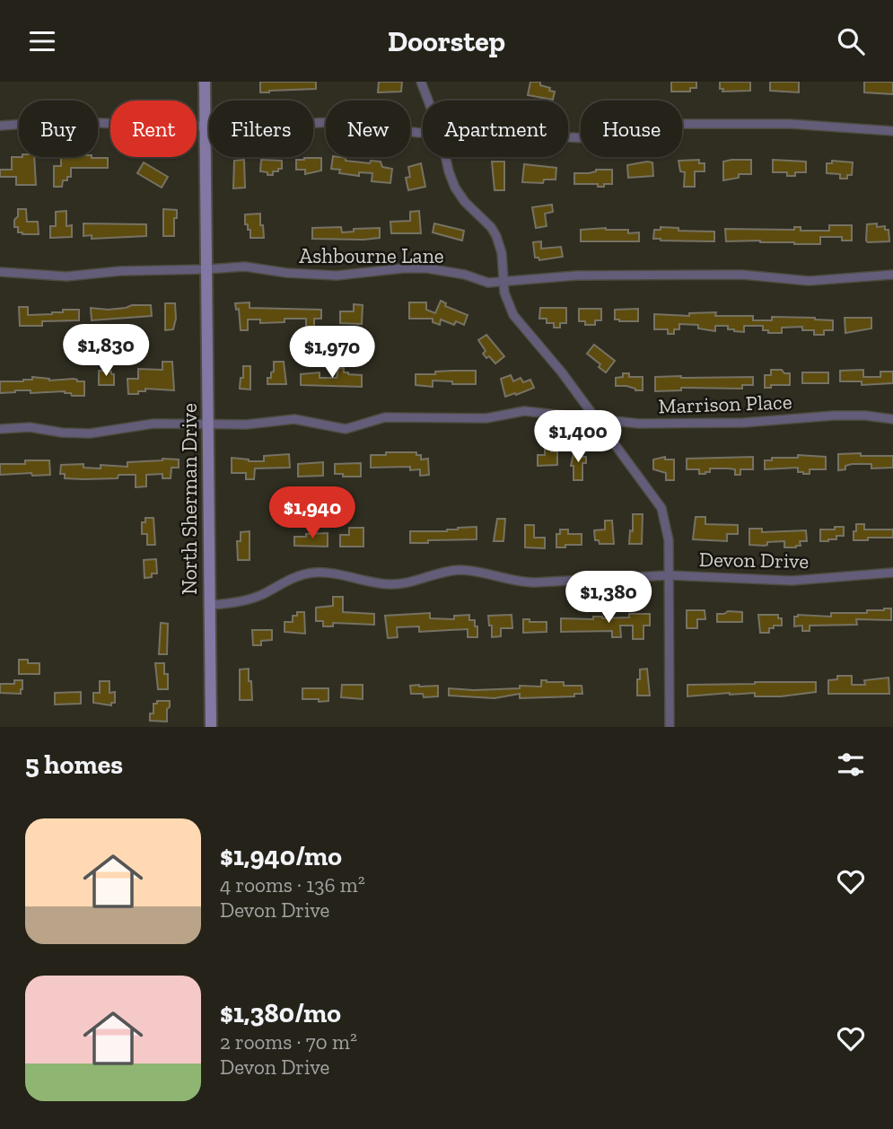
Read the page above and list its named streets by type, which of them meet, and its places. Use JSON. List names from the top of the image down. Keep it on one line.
{"streets":{"main road":["North Sherman Drive"],"street":["Ashbourne Lane","Marrison Place","Devon Drive"]},"crossings":[["Ashbourne Lane","North Sherman Drive"],["Marrison Place","North Sherman Drive"],["North Sherman Drive","Devon Drive"]],"page":{"header":"Doorstep","chip":["Buy","Rent","Filters","New","Apartment","House"],"price":["$1,830","$1,970","$1,400","$1,940","$1,380"],"heading":"5 homes","list":[{"name":"$1,940/mo","note":"4 rooms · 136 m² · Devon Drive"},{"name":"$1,380/mo","note":"2 rooms · 70 m² · Devon Drive"}]}}
